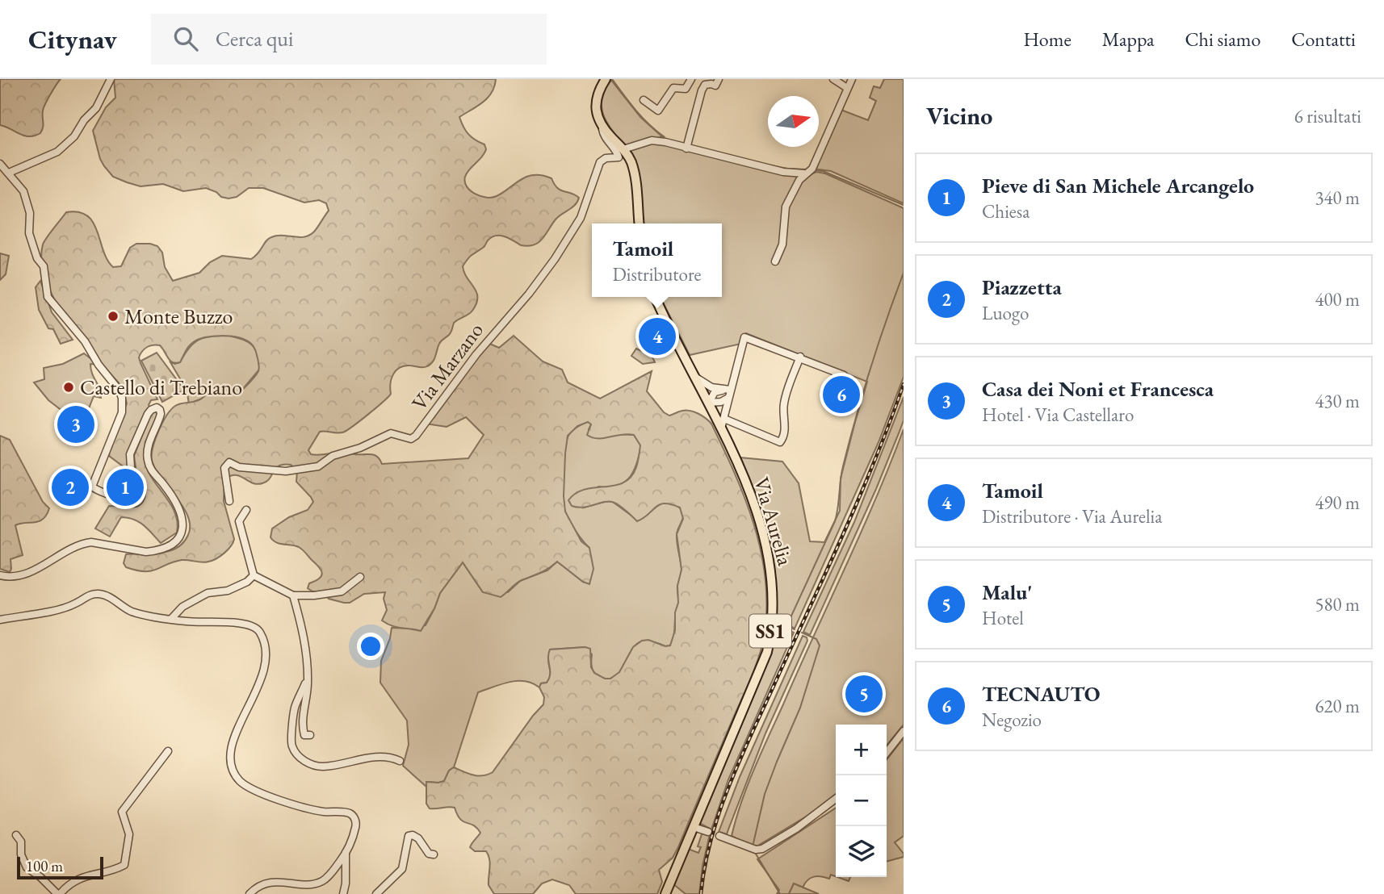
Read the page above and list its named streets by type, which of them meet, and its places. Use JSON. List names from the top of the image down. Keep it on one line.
{"streets":{"main road":["Via Aurelia","SS1"],"street":["Via Marzano"]},"places":["Monte Buzzo","Castello di Trebiano"],"scale_bar":"100 m","north":"right","page":{"header":"Citynav","search":"Cerca qui","nav":["Home","Mappa","Chi siamo","Contatti"],"heading":["Vicino","6 risultati"],"list":[{"mark":"1","name":"Pieve di San Michele Arcangelo","note":"Chiesa","value":"340 m"},{"mark":"2","name":"Piazzetta","note":"Luogo","value":"400 m"},{"mark":"3","name":"Casa dei Noni et Francesca","note":"Hotel · Via Castellaro","value":"430 m"},{"mark":"4","name":"Tamoil","note":"Distributore · Via Aurelia","value":"490 m"},{"mark":"5","name":"Malu'","note":"Hotel","value":"580 m"},{"mark":"6","name":"TECNAUTO","note":"Negozio","value":"620 m"}],"popup":["Tamoil","Distributore"],"pins":["4","6","3","1","2","5"],"map_buttons":["+","−"],"scale":"100 m"}}
